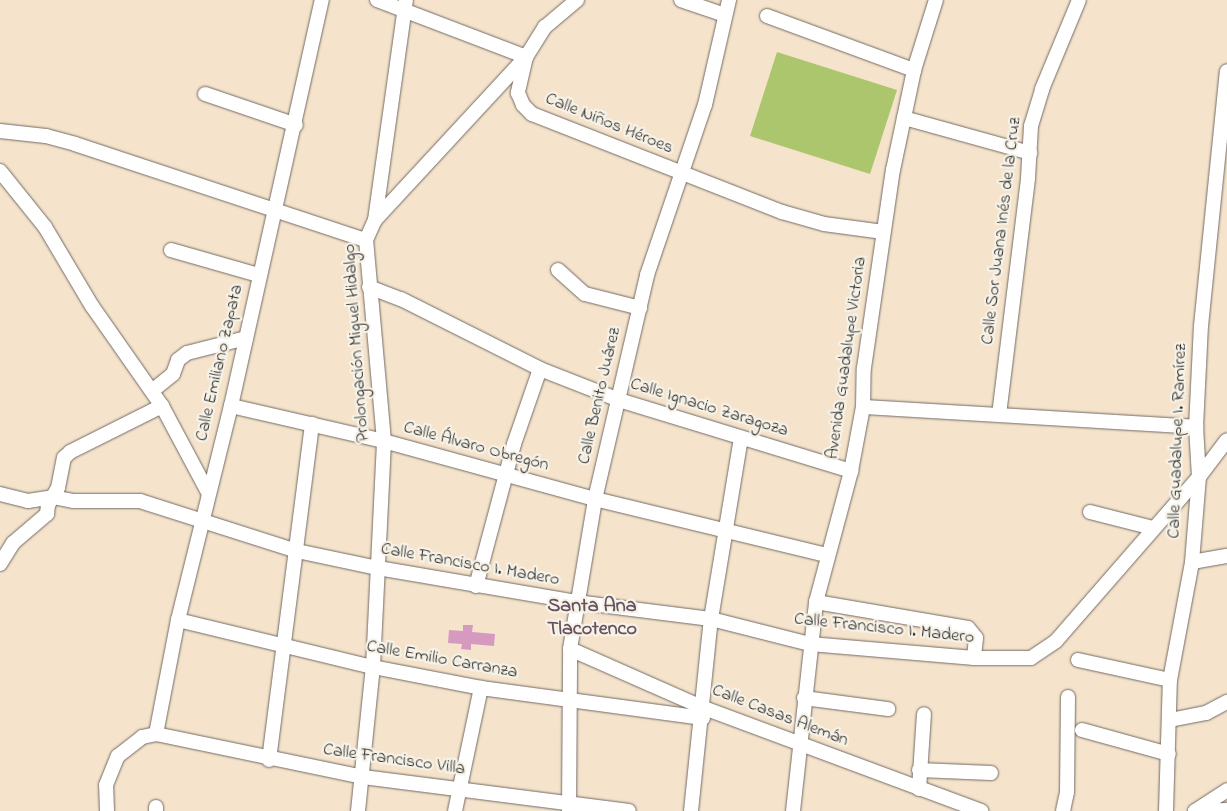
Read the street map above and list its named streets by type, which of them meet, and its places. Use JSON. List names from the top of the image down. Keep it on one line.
{"streets":{"street":["Calle Niños Héroes","Calle Sor Juana Inés de la Cruz","Prolongación Miguel Hidalgo","Avenida Guadalupe Victoria","Calle Emiliano Zapata","Calle Benito Juárez","Calle Ignacio Zaragoza","Calle Guadalupe I. Ramírez","Calle Álvaro Obregón","Calle Francisco I. Madero","Calle Emilio Carranza","Calle Casas Alemán","Calle Francisco Villa"]},"crossings":[["Calle Niños Héroes","Avenida Guadalupe Victoria"],["Calle Niños Héroes","Calle Benito Juárez"],["Prolongación Miguel Hidalgo","Calle Ignacio Zaragoza"],["Prolongación Miguel Hidalgo","Calle Álvaro Obregón"],["Prolongación Miguel Hidalgo","Calle Francisco I. Madero"],["Prolongación Miguel Hidalgo","Calle Emilio Carranza"],["Prolongación Miguel Hidalgo","Calle Francisco Villa"],["Avenida Guadalupe Victoria","Calle Ignacio Zaragoza"],["Avenida Guadalupe Victoria","Calle Álvaro Obregón"],["Avenida Guadalupe Victoria","Calle Francisco I. Madero"],["Avenida Guadalupe Victoria","Calle Casas Alemán"],["Calle Emiliano Zapata","Calle Álvaro Obregón"],["Calle Emiliano Zapata","Calle Francisco I. Madero"],["Calle Emiliano Zapata","Calle Emilio Carranza"],["Calle Emiliano Zapata","Calle Francisco Villa"],["Calle Benito Juárez","Calle Ignacio Zaragoza"],["Calle Benito Juárez","Calle Álvaro Obregón"],["Calle Benito Juárez","Calle Francisco I. Madero"],["Calle Benito Juárez","Calle Emilio Carranza"],["Calle Benito Juárez","Calle Casas Alemán"],["Calle Benito Juárez","Calle Francisco Villa"],["Calle Emilio Carranza","Calle Casas Alemán"]],"districts":["Santa Ana Tlacotenco"]}
